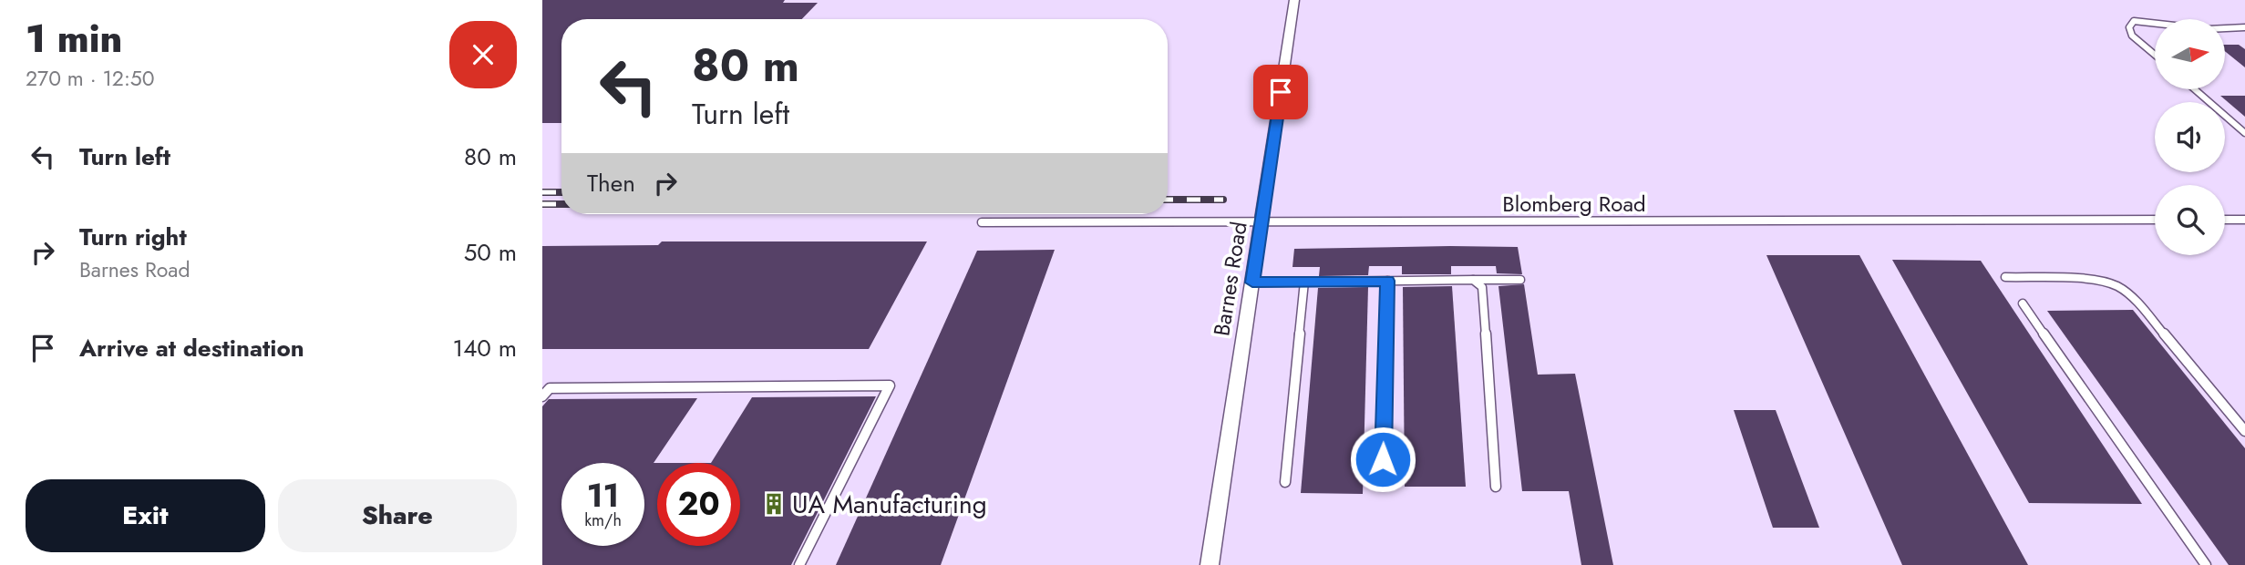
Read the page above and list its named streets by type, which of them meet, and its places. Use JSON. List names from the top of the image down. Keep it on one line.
{"streets":{"street":["Barnes Road"],"lane":["Blomberg Road"]},"crossings":[["Blomberg Road","Barnes Road"]],"places":{"building":["UA Manufacturing"]},"north":"right","page":{"heading":["1 min","270 m · 12:50"],"turn":["80 m","Turn left"],"list":[{"name":"Turn left","value":"80 m"},{"name":"Turn right","note":"Barnes Road","value":"50 m"},{"name":"Arrive at destination","value":"140 m"}],"then":"Then","speed":"11 km/h","limit":"20","buttons":["Exit","Share"]}}
